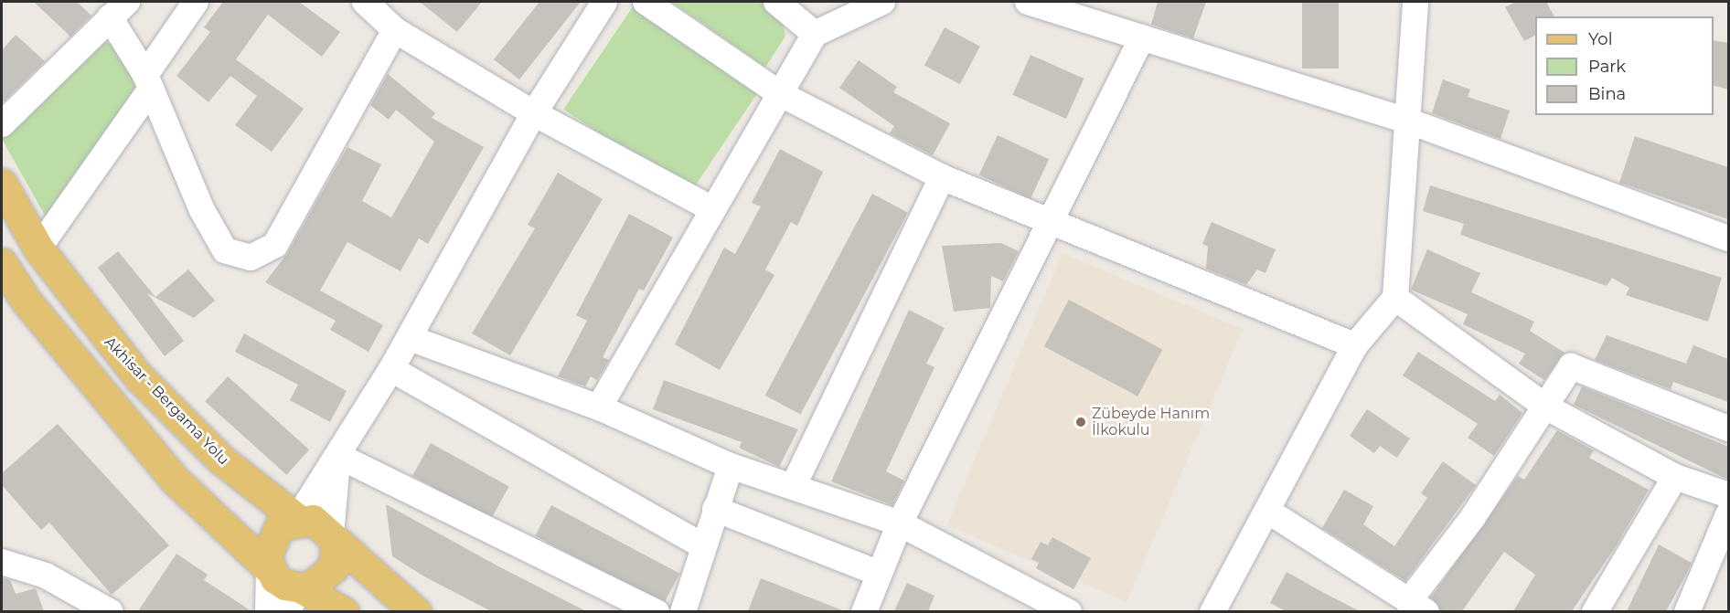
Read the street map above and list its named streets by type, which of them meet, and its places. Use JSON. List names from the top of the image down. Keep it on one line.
{"streets":{"main road":["Akhisar - Bergama Yolu"]},"places":["Zübeyde Hanım İlkokulu"],"legend":["Yol","Park","Bina"]}
